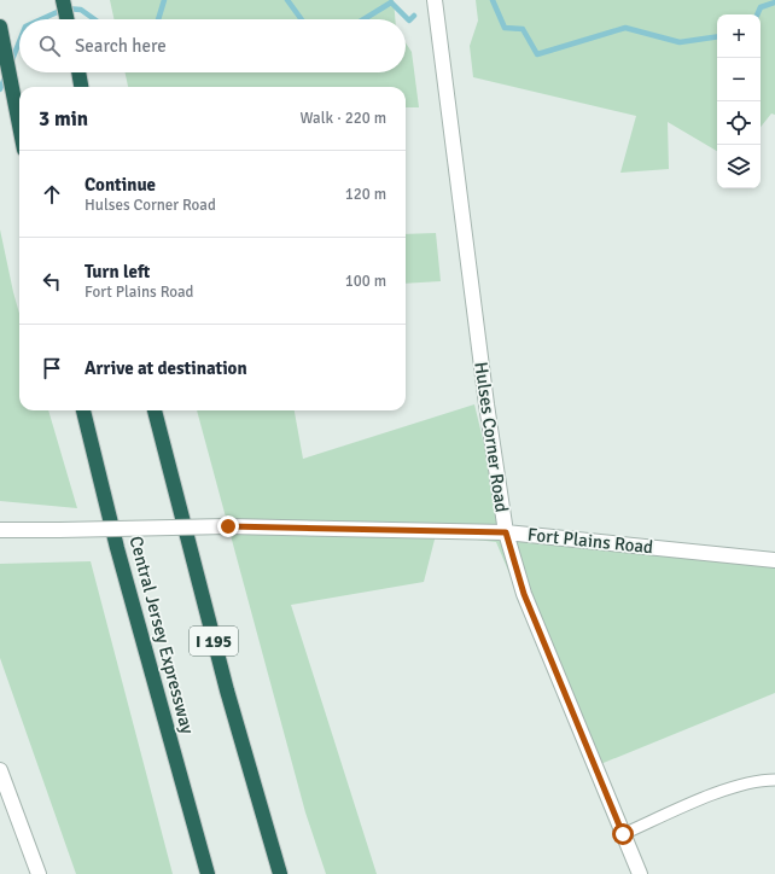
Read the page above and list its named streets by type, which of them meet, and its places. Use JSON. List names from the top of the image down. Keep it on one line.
{"streets":{"highway":["Central Jersey Expressway","I 195"],"street":["Hulses Corner Road","Fort Plains Road"]},"crossings":[["Hulses Corner Road","Fort Plains Road"]],"page":{"map_buttons":["+","−"],"search":"Search here","heading":["3 min","Walk · 220 m"],"list":[["Continue","Hulses Corner Road","120 m"],["Turn left","Fort Plains Road","100 m"],"Arrive at destination"]}}
